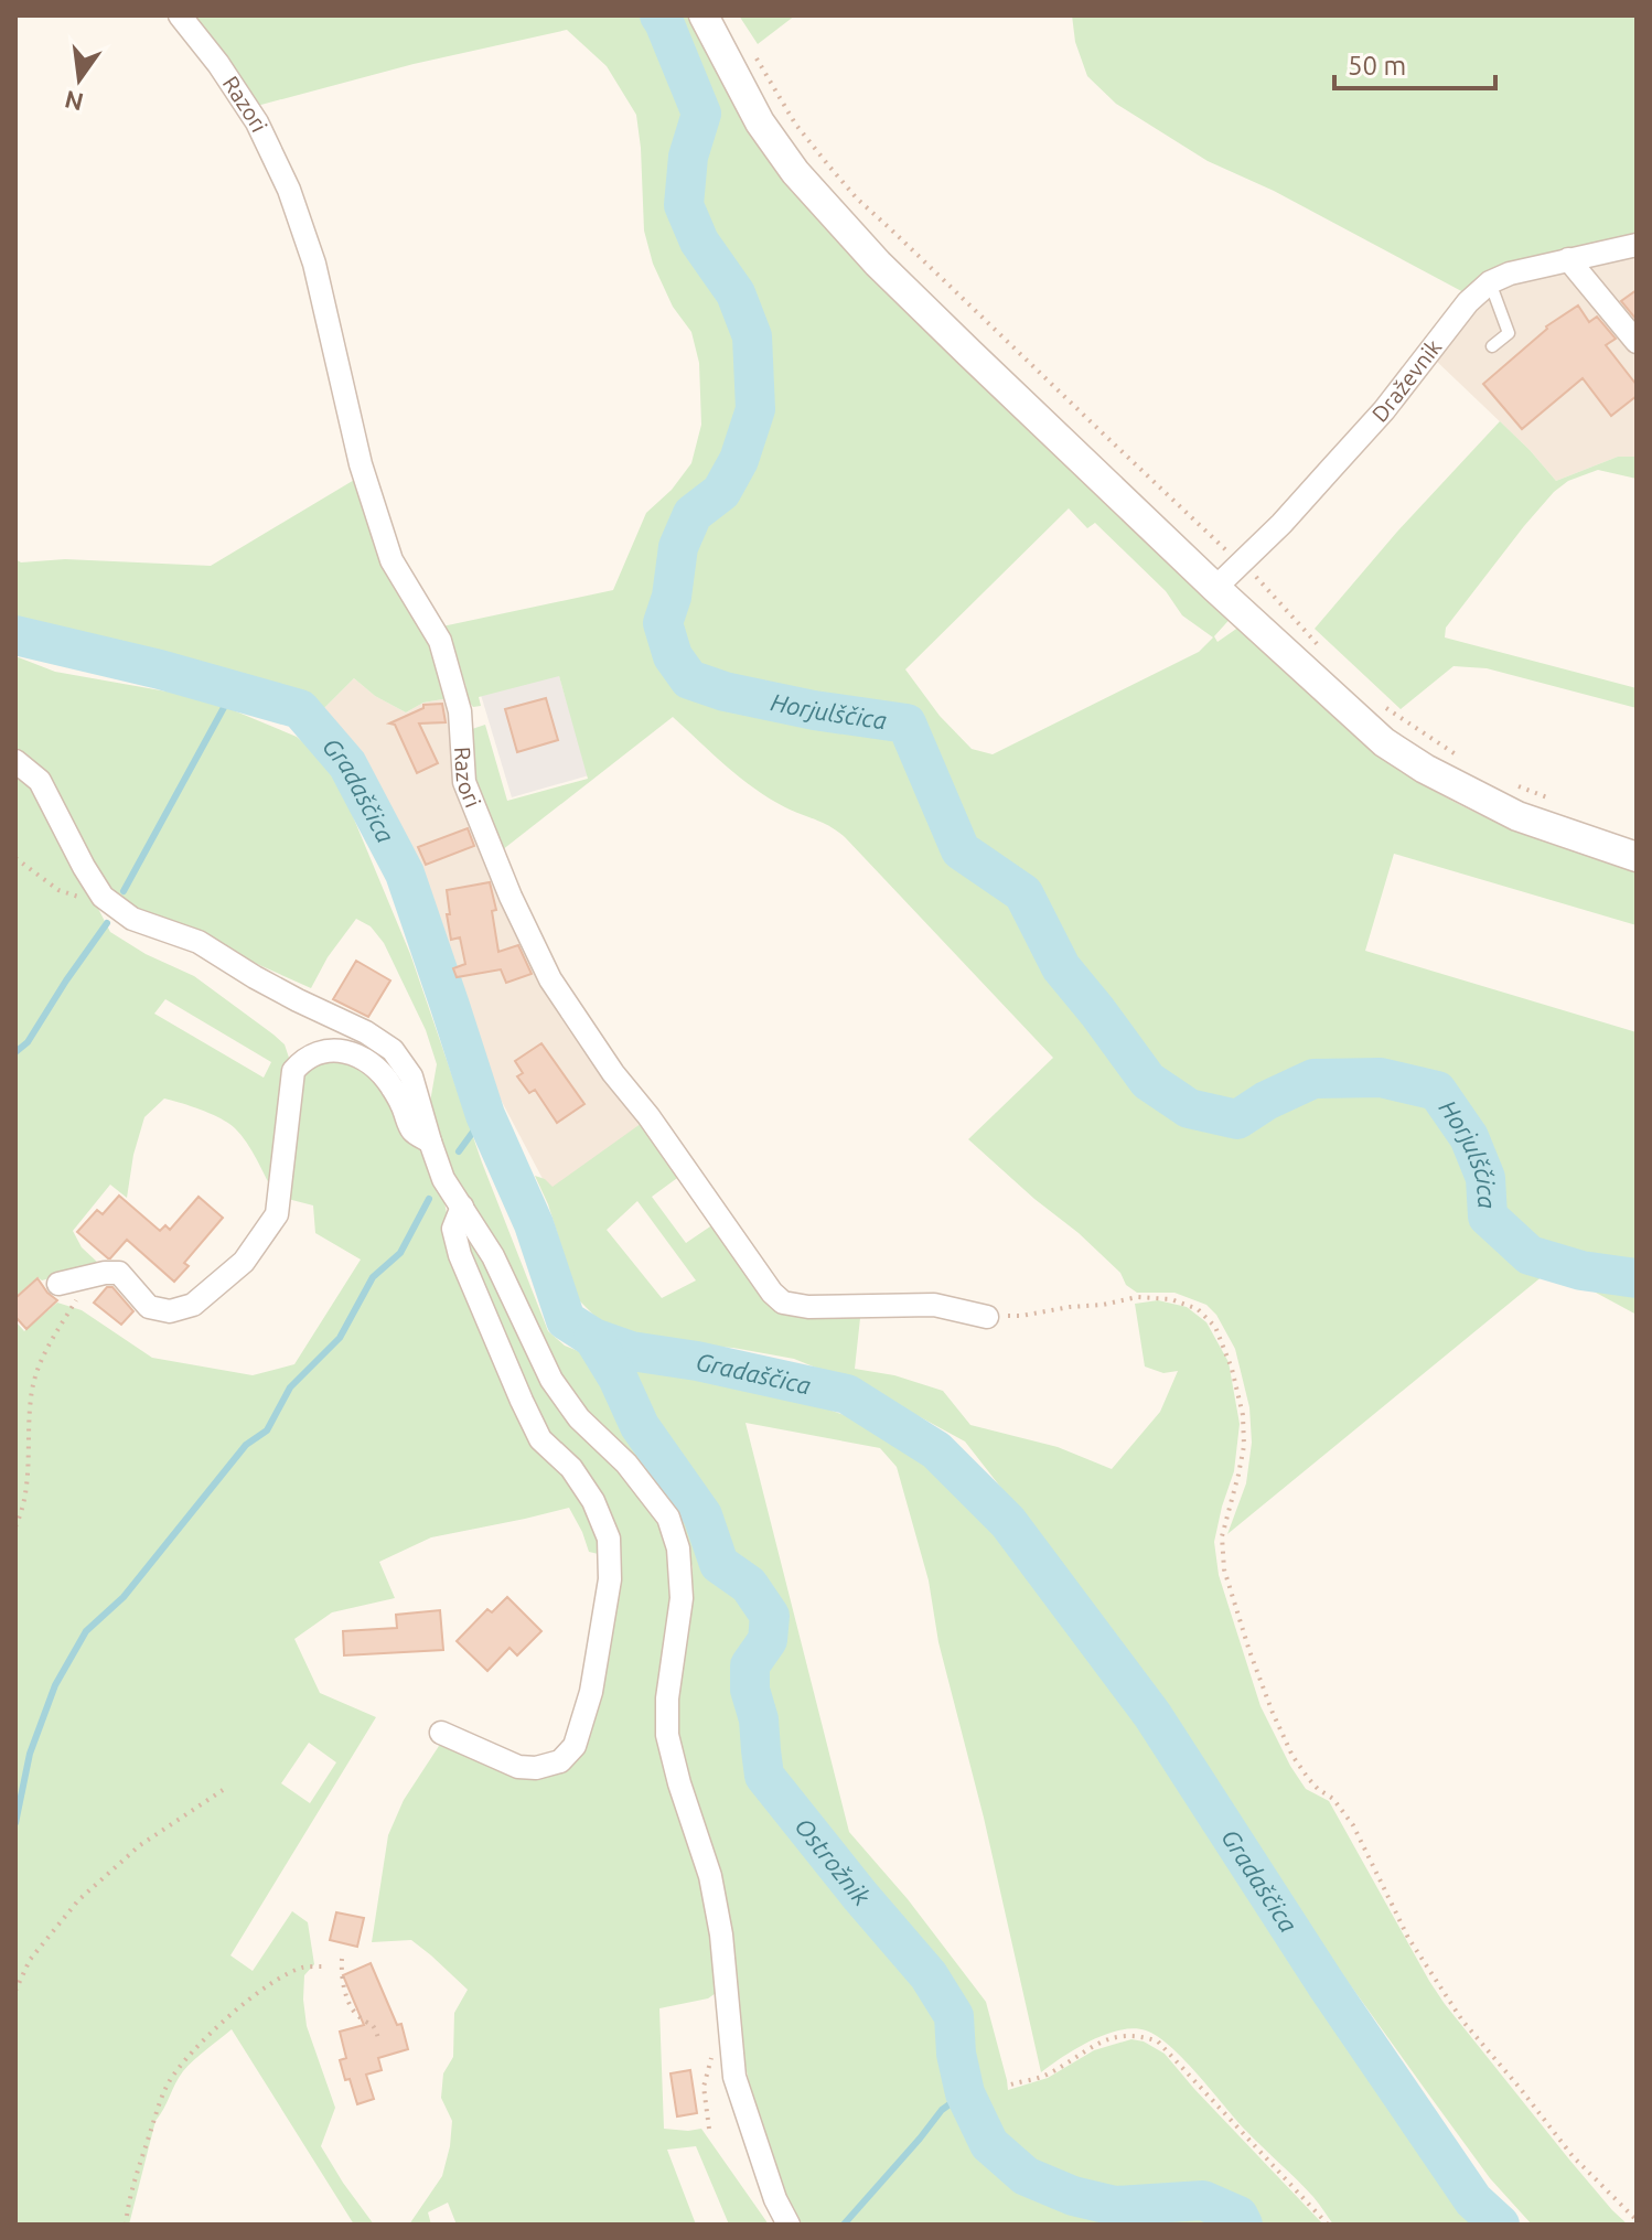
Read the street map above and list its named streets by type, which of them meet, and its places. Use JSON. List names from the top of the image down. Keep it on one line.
{"streets":{"street":["Razori","Draževnik"]},"water":["Horjulščica","Gradaščica","Ostrožnik"],"scale_bar":"50 m","north":"bottom"}
